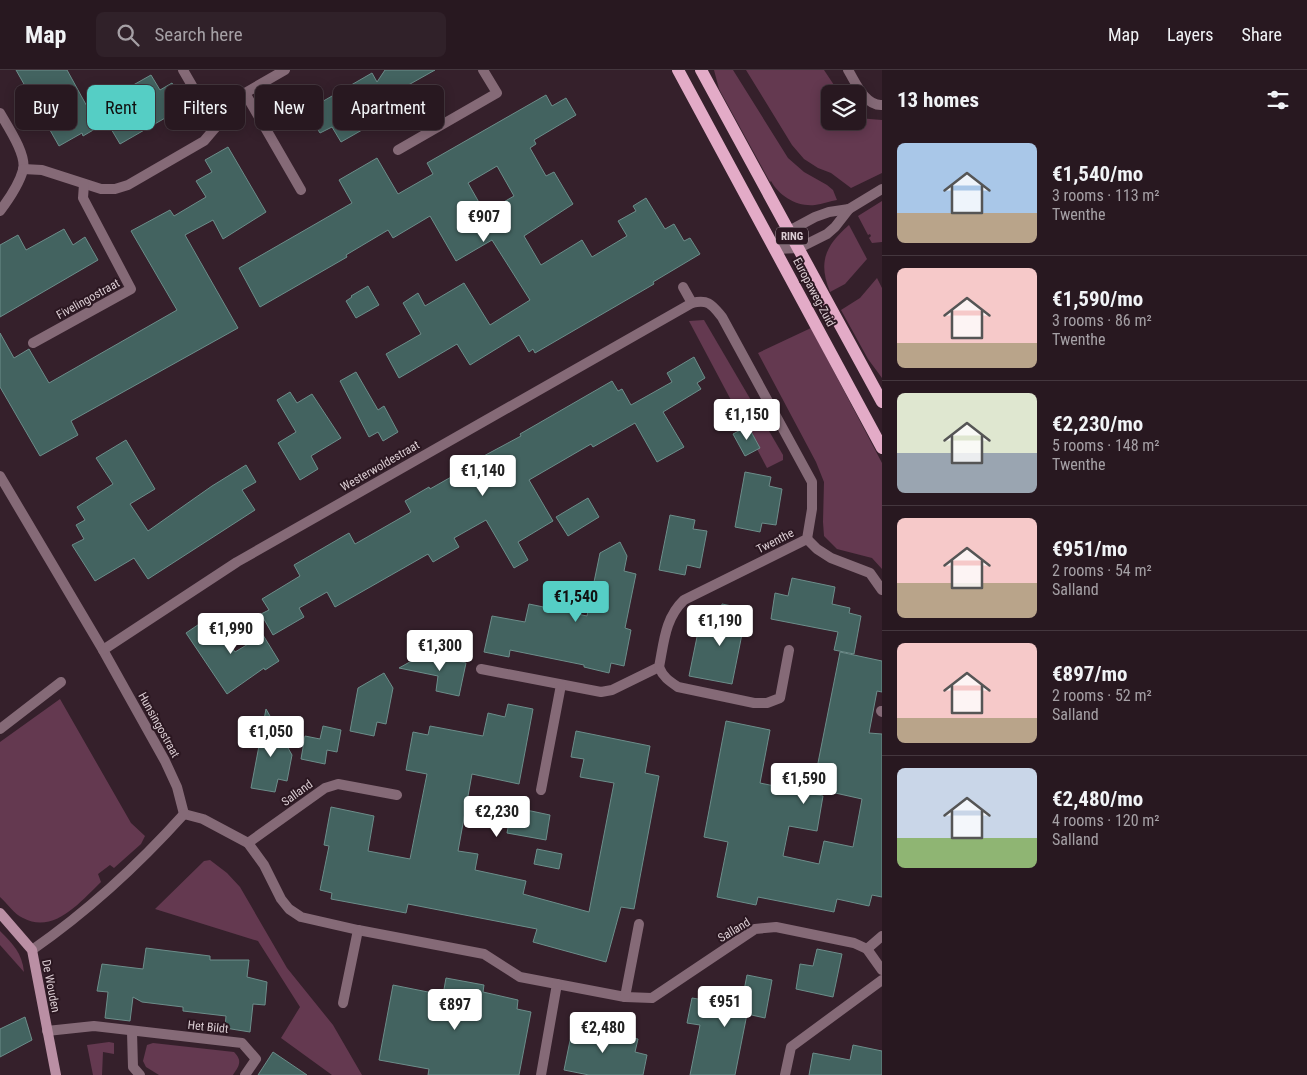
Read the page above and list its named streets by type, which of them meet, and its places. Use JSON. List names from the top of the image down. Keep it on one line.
{"streets":{"main road":["RING","Europaweg-Zuid"],"street":["Fivelingostraat","Westerwoldestraat","Twenthe","Hunsingostraat","Salland","De Wouden","Het Bildt"]},"crossings":[["Westerwoldestraat","Twenthe"],["Westerwoldestraat","Hunsingostraat"],["Hunsingostraat","Salland"],["De Wouden","Het Bildt"]],"page":{"header":"Map","search":"Search here","nav":["Map","Layers","Share"],"heading":"13 homes","chip":["Buy","Rent","Filters","New","Apartment"],"list":[{"name":"€1,540/mo","note":"3 rooms · 113 m² · Twenthe"},{"name":"€1,590/mo","note":"3 rooms · 86 m² · Twenthe"},{"name":"€2,230/mo","note":"5 rooms · 148 m² · Twenthe"},{"name":"€951/mo","note":"2 rooms · 54 m² · Salland"},{"name":"€897/mo","note":"2 rooms · 52 m² · Salland"},{"name":"€2,480/mo","note":"4 rooms · 120 m² · Salland"}],"price":["€907","€1,150","€1,140","€1,540","€1,190","€1,990","€1,300","€1,050","€1,590","€2,230","€951","€897","€2,480"]}}
